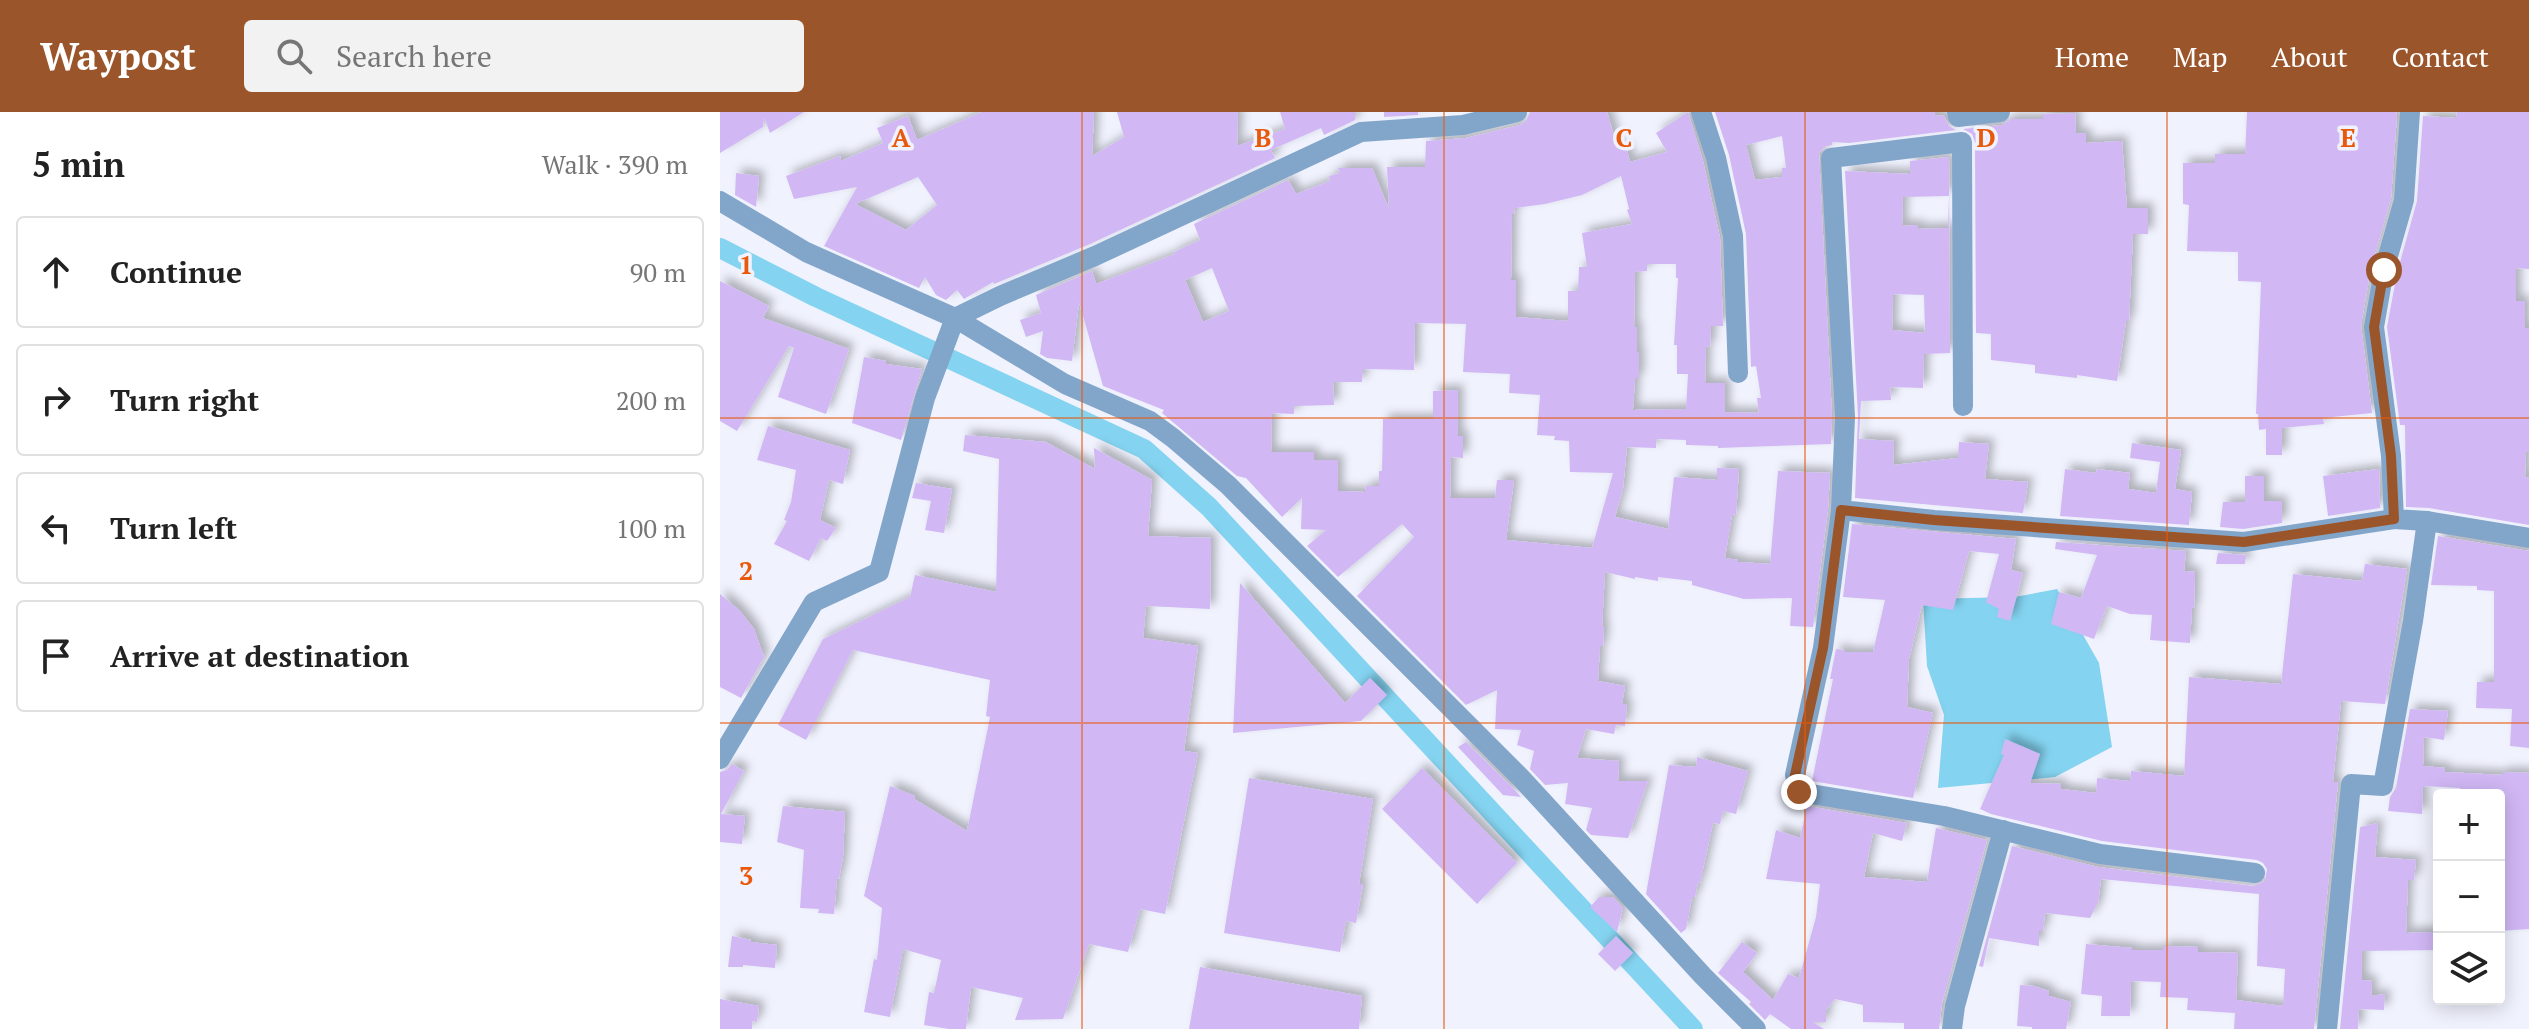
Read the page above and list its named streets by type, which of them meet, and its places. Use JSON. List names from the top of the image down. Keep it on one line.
{"page":{"header":"Waypost","search":"Search here","nav":["Home","Map","About","Contact"],"heading":["5 min","Walk · 390 m"],"list":[["Continue","90 m"],["Turn right","200 m"],["Turn left","100 m"],"Arrive at destination"],"map_buttons":["+","−"]},"grid":{"columns":["A","B","C","D","E"],"rows":["1","2","3"]}}
